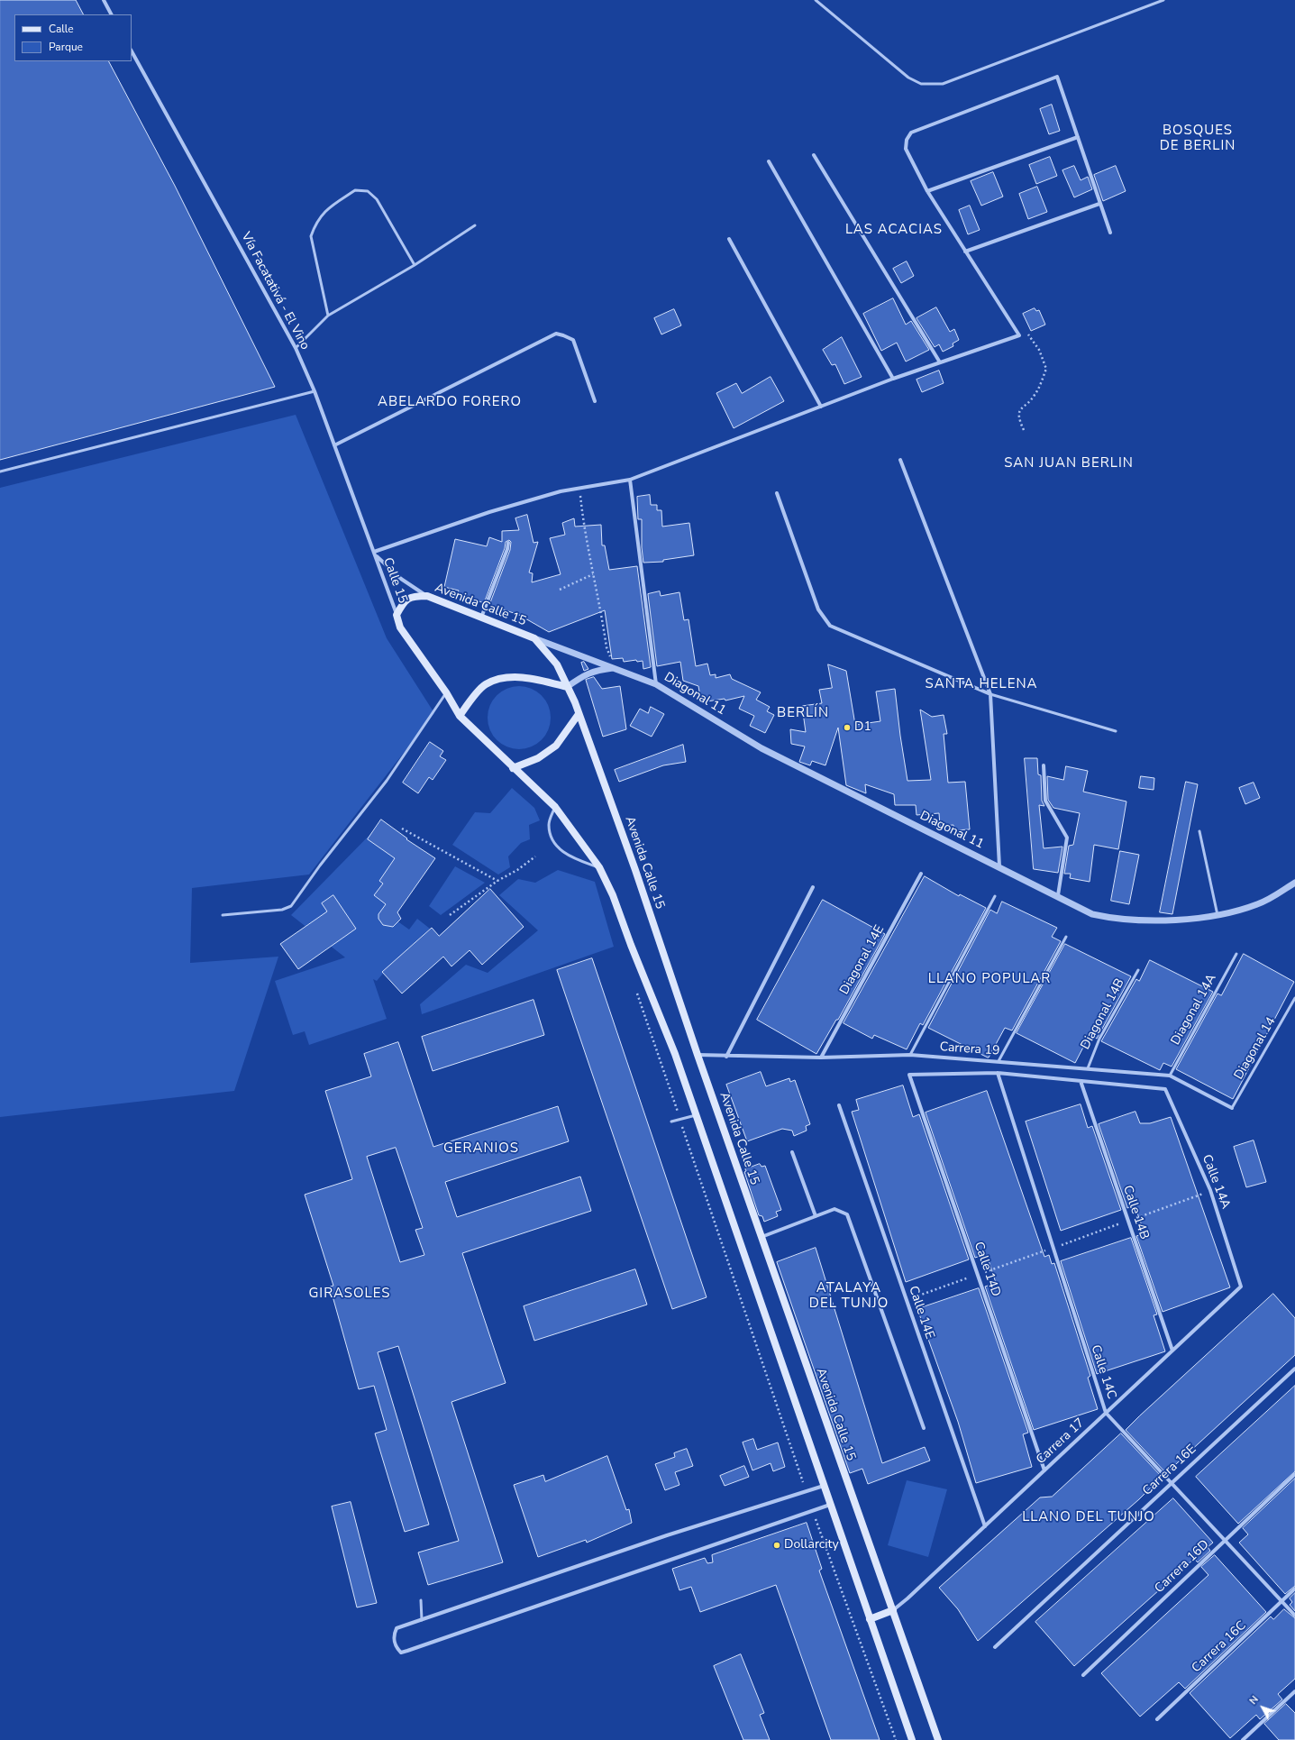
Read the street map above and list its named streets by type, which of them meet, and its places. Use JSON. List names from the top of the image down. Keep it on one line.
{"streets":{"main road":["Avenida Calle 15"],"street":["Vía Facatativá - El Vino","Calle 15","Diagonal 11","Diagonal 14E","Carrera 19","Calle 14A","Calle 14B","Calle 14D","Calle 14E","Calle 14C","Carrera 17","Carrera 16E","Carrera 16D","Carrera 16C"],"lane":["Diagonal 14A","Diagonal 14B","Diagonal 14"]},"crossings":[["Vía Facatativá - El Vino","Calle 15"],["Calle 15","Avenida Calle 15"],["Avenida Calle 15","Diagonal 11"],["Avenida Calle 15","Carrera 19"],["Avenida Calle 15","Carrera 17"],["Diagonal 14E","Carrera 19"],["Diagonal 14A","Carrera 19"],["Diagonal 14B","Carrera 19"],["Diagonal 14","Carrera 19"],["Calle 14A","Calle 14B"],["Calle 14A","Carrera 17"],["Calle 14B","Carrera 17"],["Calle 14D","Calle 14C"],["Calle 14D","Carrera 17"],["Calle 14E","Carrera 17"],["Calle 14C","Carrera 17"],["Calle 14C","Carrera 16E"],["Calle 14C","Carrera 16D"],["Calle 14C","Carrera 16C"]],"districts":["BOSQUES DE BERLIN","LAS ACACIAS","ABELARDO FORERO","SAN JUAN BERLIN","SANTA HELENA","BERLÍN","LLANO POPULAR","GERANIOS","ATALAYA DEL TUNJO","GIRASOLES","LLANO DEL TUNJO"],"places":["D1","Dollarcity"],"legend":["Calle","Parque"],"north":"top left"}
